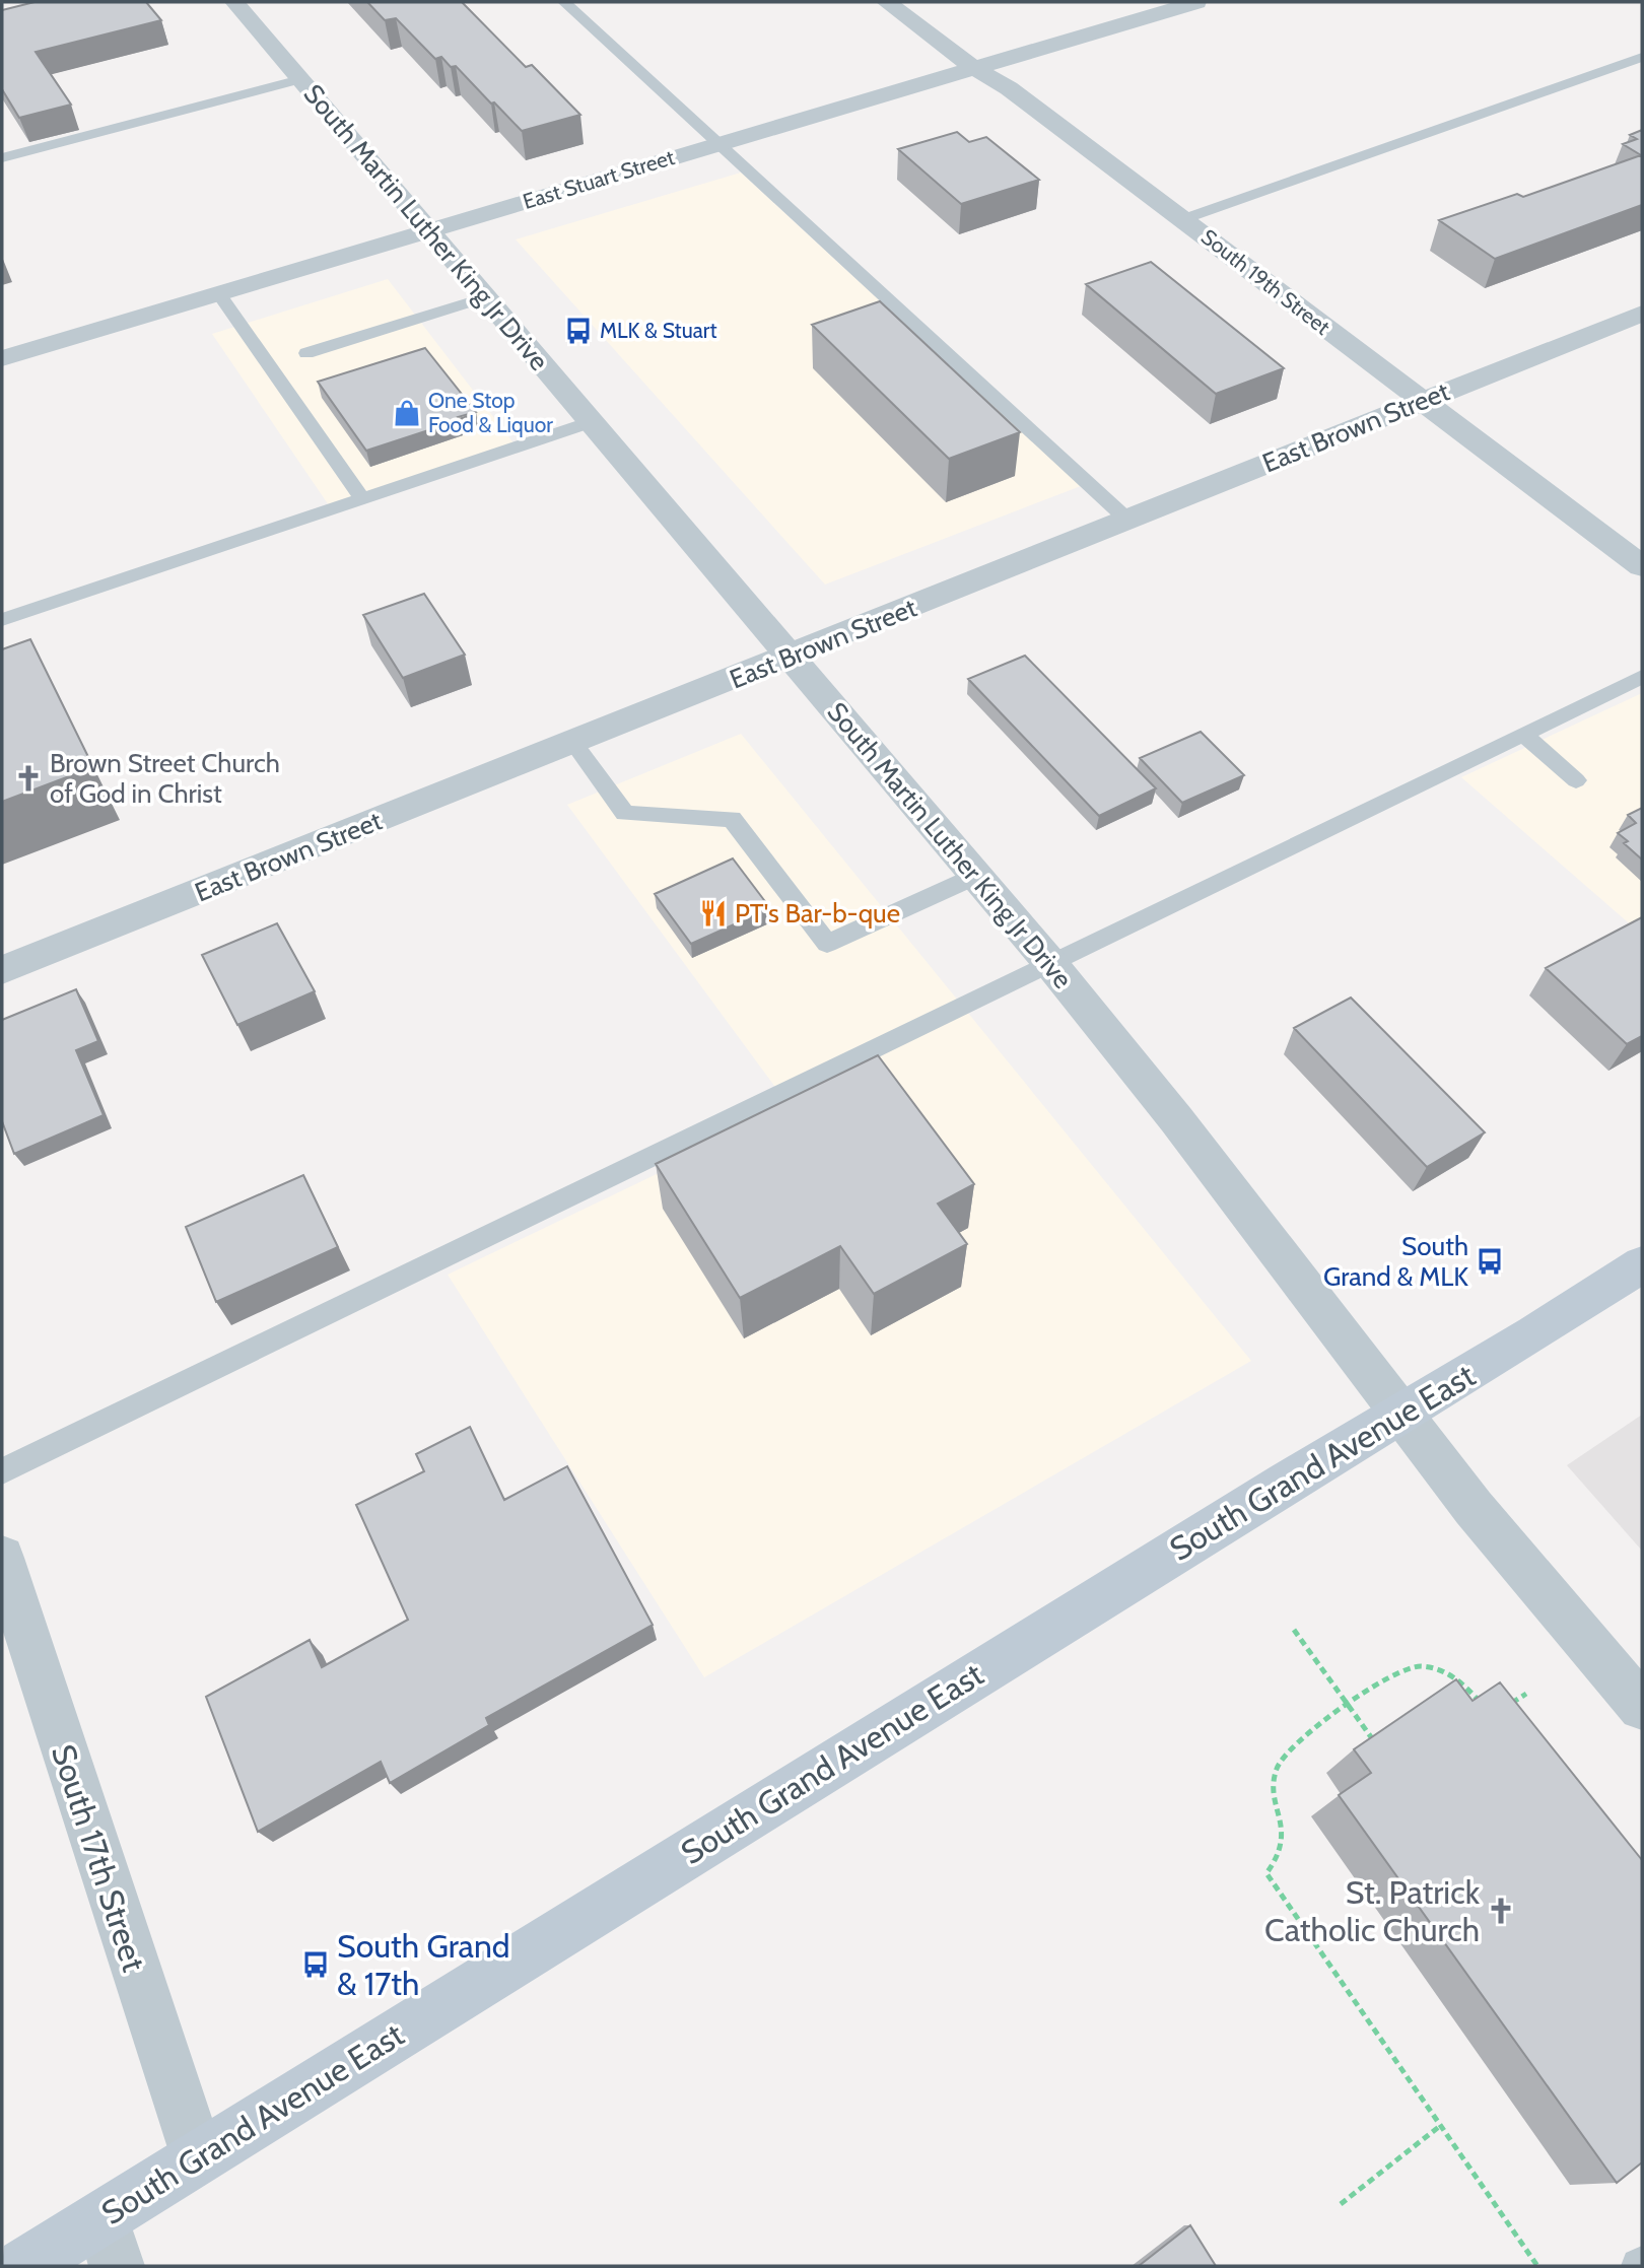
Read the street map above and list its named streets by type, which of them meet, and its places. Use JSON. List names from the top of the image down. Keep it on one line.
{"streets":{"main road":["South Grand Avenue East"],"street":["East Stuart Street","South Martin Luther King Jr Drive","South 19th Street","East Brown Street","South 17th Street"]},"crossings":[["East Stuart Street","South Martin Luther King Jr Drive"],["East Stuart Street","South 19th Street"],["South Martin Luther King Jr Drive","East Brown Street"],["South Martin Luther King Jr Drive","South Grand Avenue East"],["South 19th Street","East Brown Street"],["South Grand Avenue East","South 17th Street"]],"places":{"bus stop":["MLK & Stuart","South Grand & MLK","South Grand & 17th"],"shop":["One Stop Food & Liquor"],"church":["Brown Street Church of God in Christ","St. Patrick Catholic Church"],"restaurant":["PT's Bar-b-que"]}}
